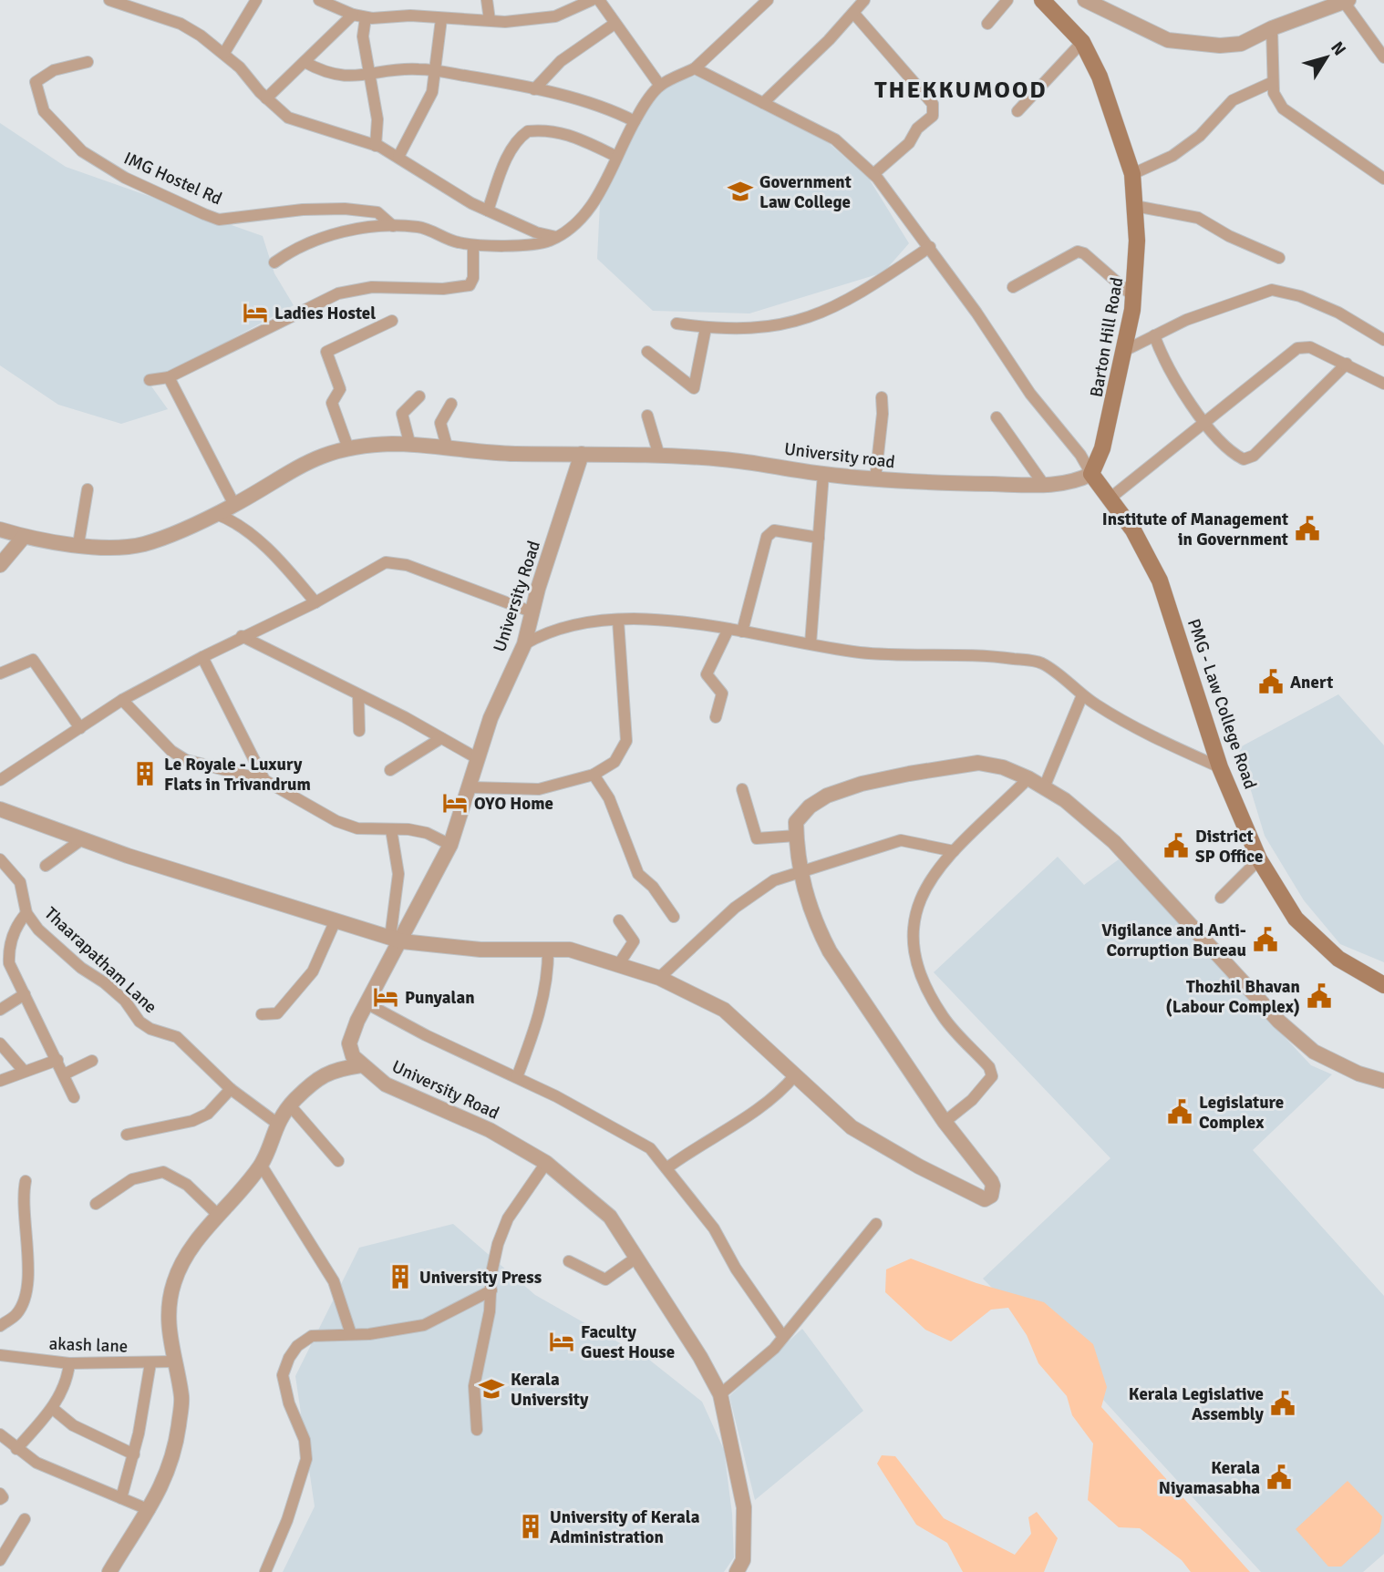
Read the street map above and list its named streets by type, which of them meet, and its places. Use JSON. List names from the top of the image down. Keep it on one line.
{"streets":{"main road":["Barton Hill Road","PMG - Law College Road"],"street":["IMG Hostel Rd","University road","University Road","Thaarapatham Lane","akash lane"]},"crossings":[["Barton Hill Road","University road"],["Barton Hill Road","PMG - Law College Road"],["University road","University Road"],["University road","PMG - Law College Road"]],"districts":["THEKKUMOOD"],"places":{"school or university":["Government Law College","Kerala University"],"hotel":["Ladies Hostel","OYO Home","Punyalan","Faculty Guest House"],"public building":["Institute of Management in Government","Anert","District SP Office","Vigilance and Anti- Corruption Bureau","Thozhil Bhavan (Labour Complex)","Legislature Complex","Kerala Legislative Assembly","Kerala Niyamasabha"],"building":["Le Royale - Luxury Flats in Trivandrum","University Press","University of Kerala Administration"]},"north":"top right"}
